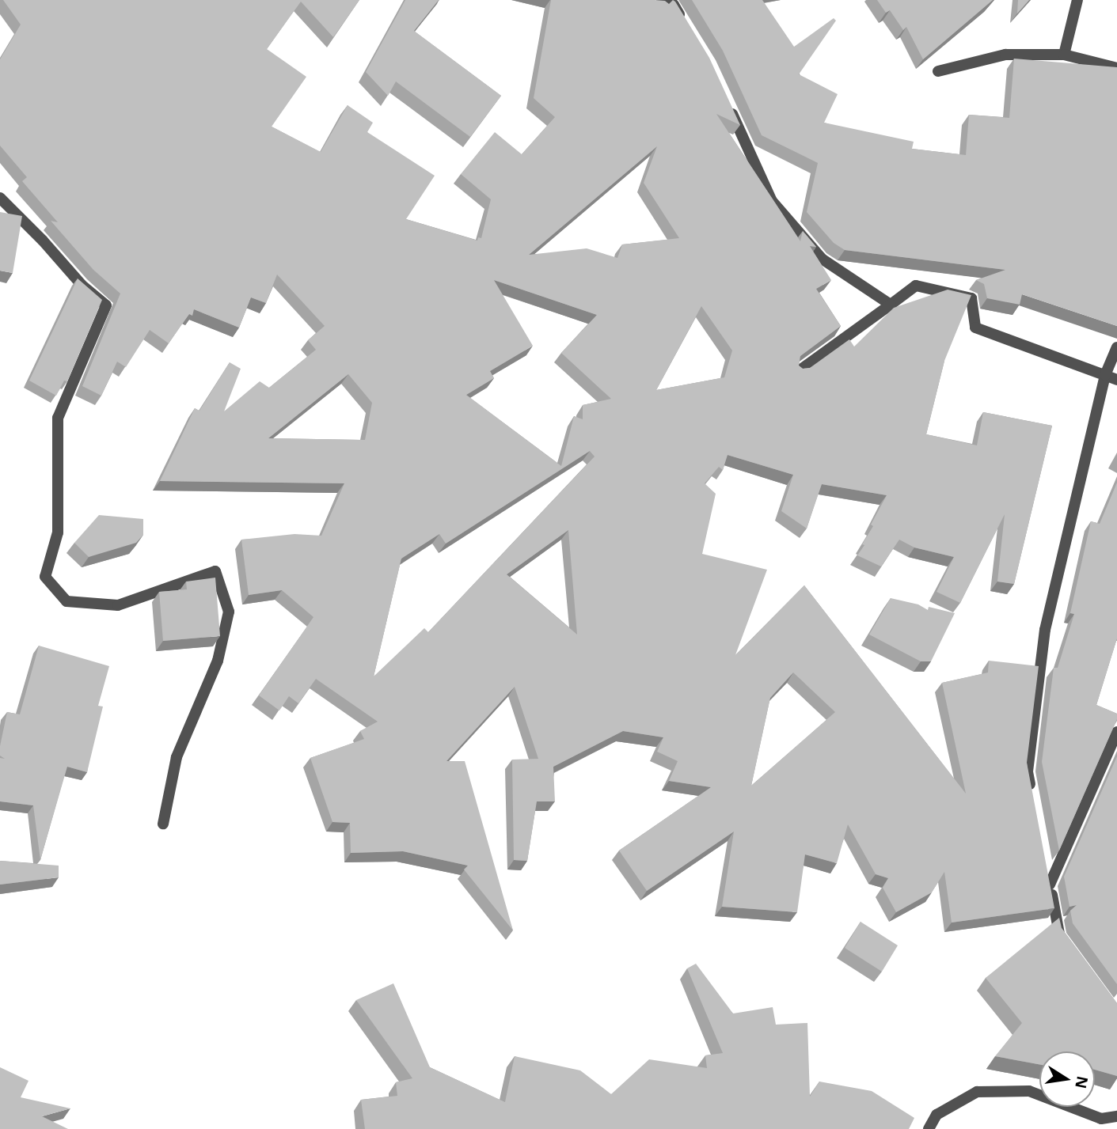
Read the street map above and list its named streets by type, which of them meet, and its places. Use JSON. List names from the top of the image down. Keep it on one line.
{"north":"right"}
